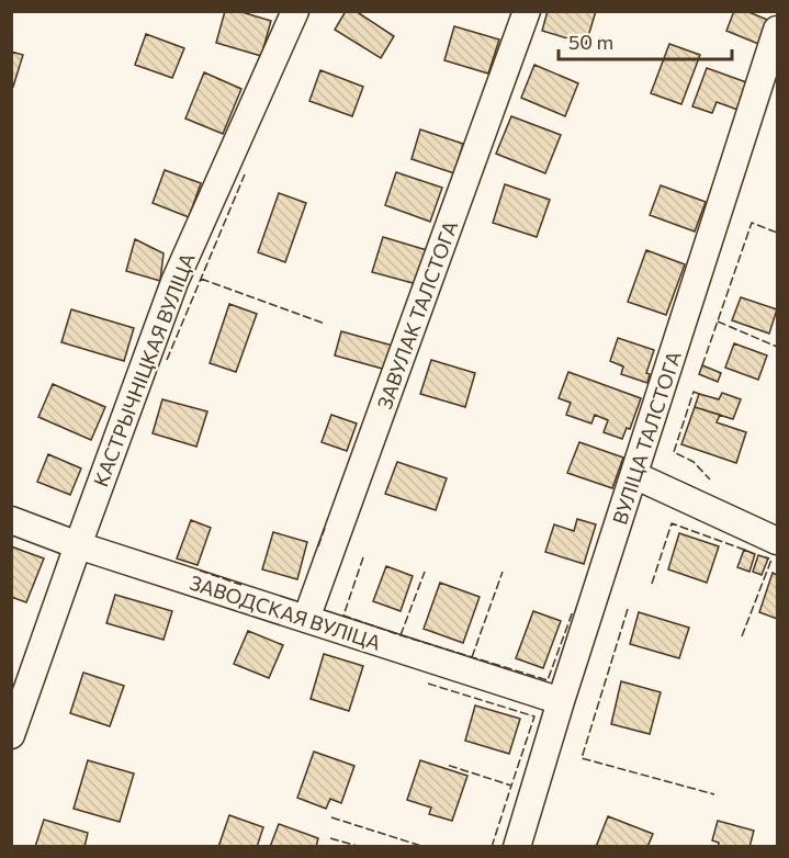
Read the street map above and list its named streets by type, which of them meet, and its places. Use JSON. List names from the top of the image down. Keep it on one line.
{"streets":{"street":["ЗАВУЛАК ТАЛСТОГА","КАСТРЫЧНІЦКАЯ ВУЛІЦА","ВУЛІЦА ТАЛСТОГА","ЗАВОДСКАЯ ВУЛІЦА"]},"crossings":[["ЗАВУЛАК ТАЛСТОГА","ЗАВОДСКАЯ ВУЛІЦА"],["КАСТРЫЧНІЦКАЯ ВУЛІЦА","ЗАВОДСКАЯ ВУЛІЦА"],["ВУЛІЦА ТАЛСТОГА","ЗАВОДСКАЯ ВУЛІЦА"]],"scale_bar":"50 m"}
